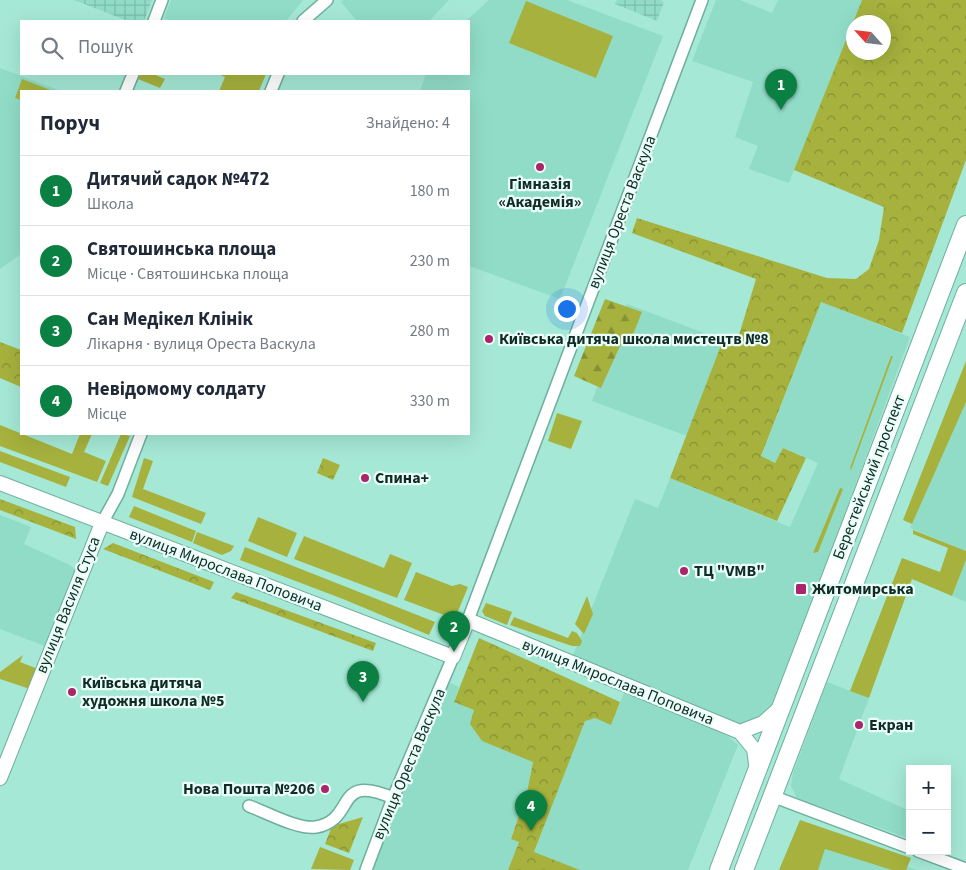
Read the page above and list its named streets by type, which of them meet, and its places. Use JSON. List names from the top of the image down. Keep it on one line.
{"streets":{"main road":["Берестейський проспект"],"street":["вулиця Ореста Васкула","вулиця Мирослава Поповича","вулиця Василя Стуса"]},"crossings":[["вулиця Ореста Васкула","вулиця Мирослава Поповича"],["вулиця Мирослава Поповича","вулиця Василя Стуса"]],"places":{"other":["Гімназія «Академія»","Київська дитяча школа мистецтв №8","Спина+","ТЦ \"VMB\"","Київська дитяча художня школа №5","Екран","Нова Пошта №206"],"transit":["Житомирська"]},"north":"top left","page":{"search":"Пошук","pins":["1","2","3","4"],"heading":["Поруч","Знайдено: 4"],"list":[{"mark":"1","name":"Дитячий садок №472","note":"Школа","value":"180 m"},{"mark":"2","name":"Святошинська площа","note":"Місце · Святошинська площа","value":"230 m"},{"mark":"3","name":"Сан Медікел Клінік","note":"Лікарня · вулиця Ореста Васкула","value":"280 m"},{"mark":"4","name":"Невідомому солдату","note":"Місце","value":"330 m"}],"map_buttons":["+","−"]}}
